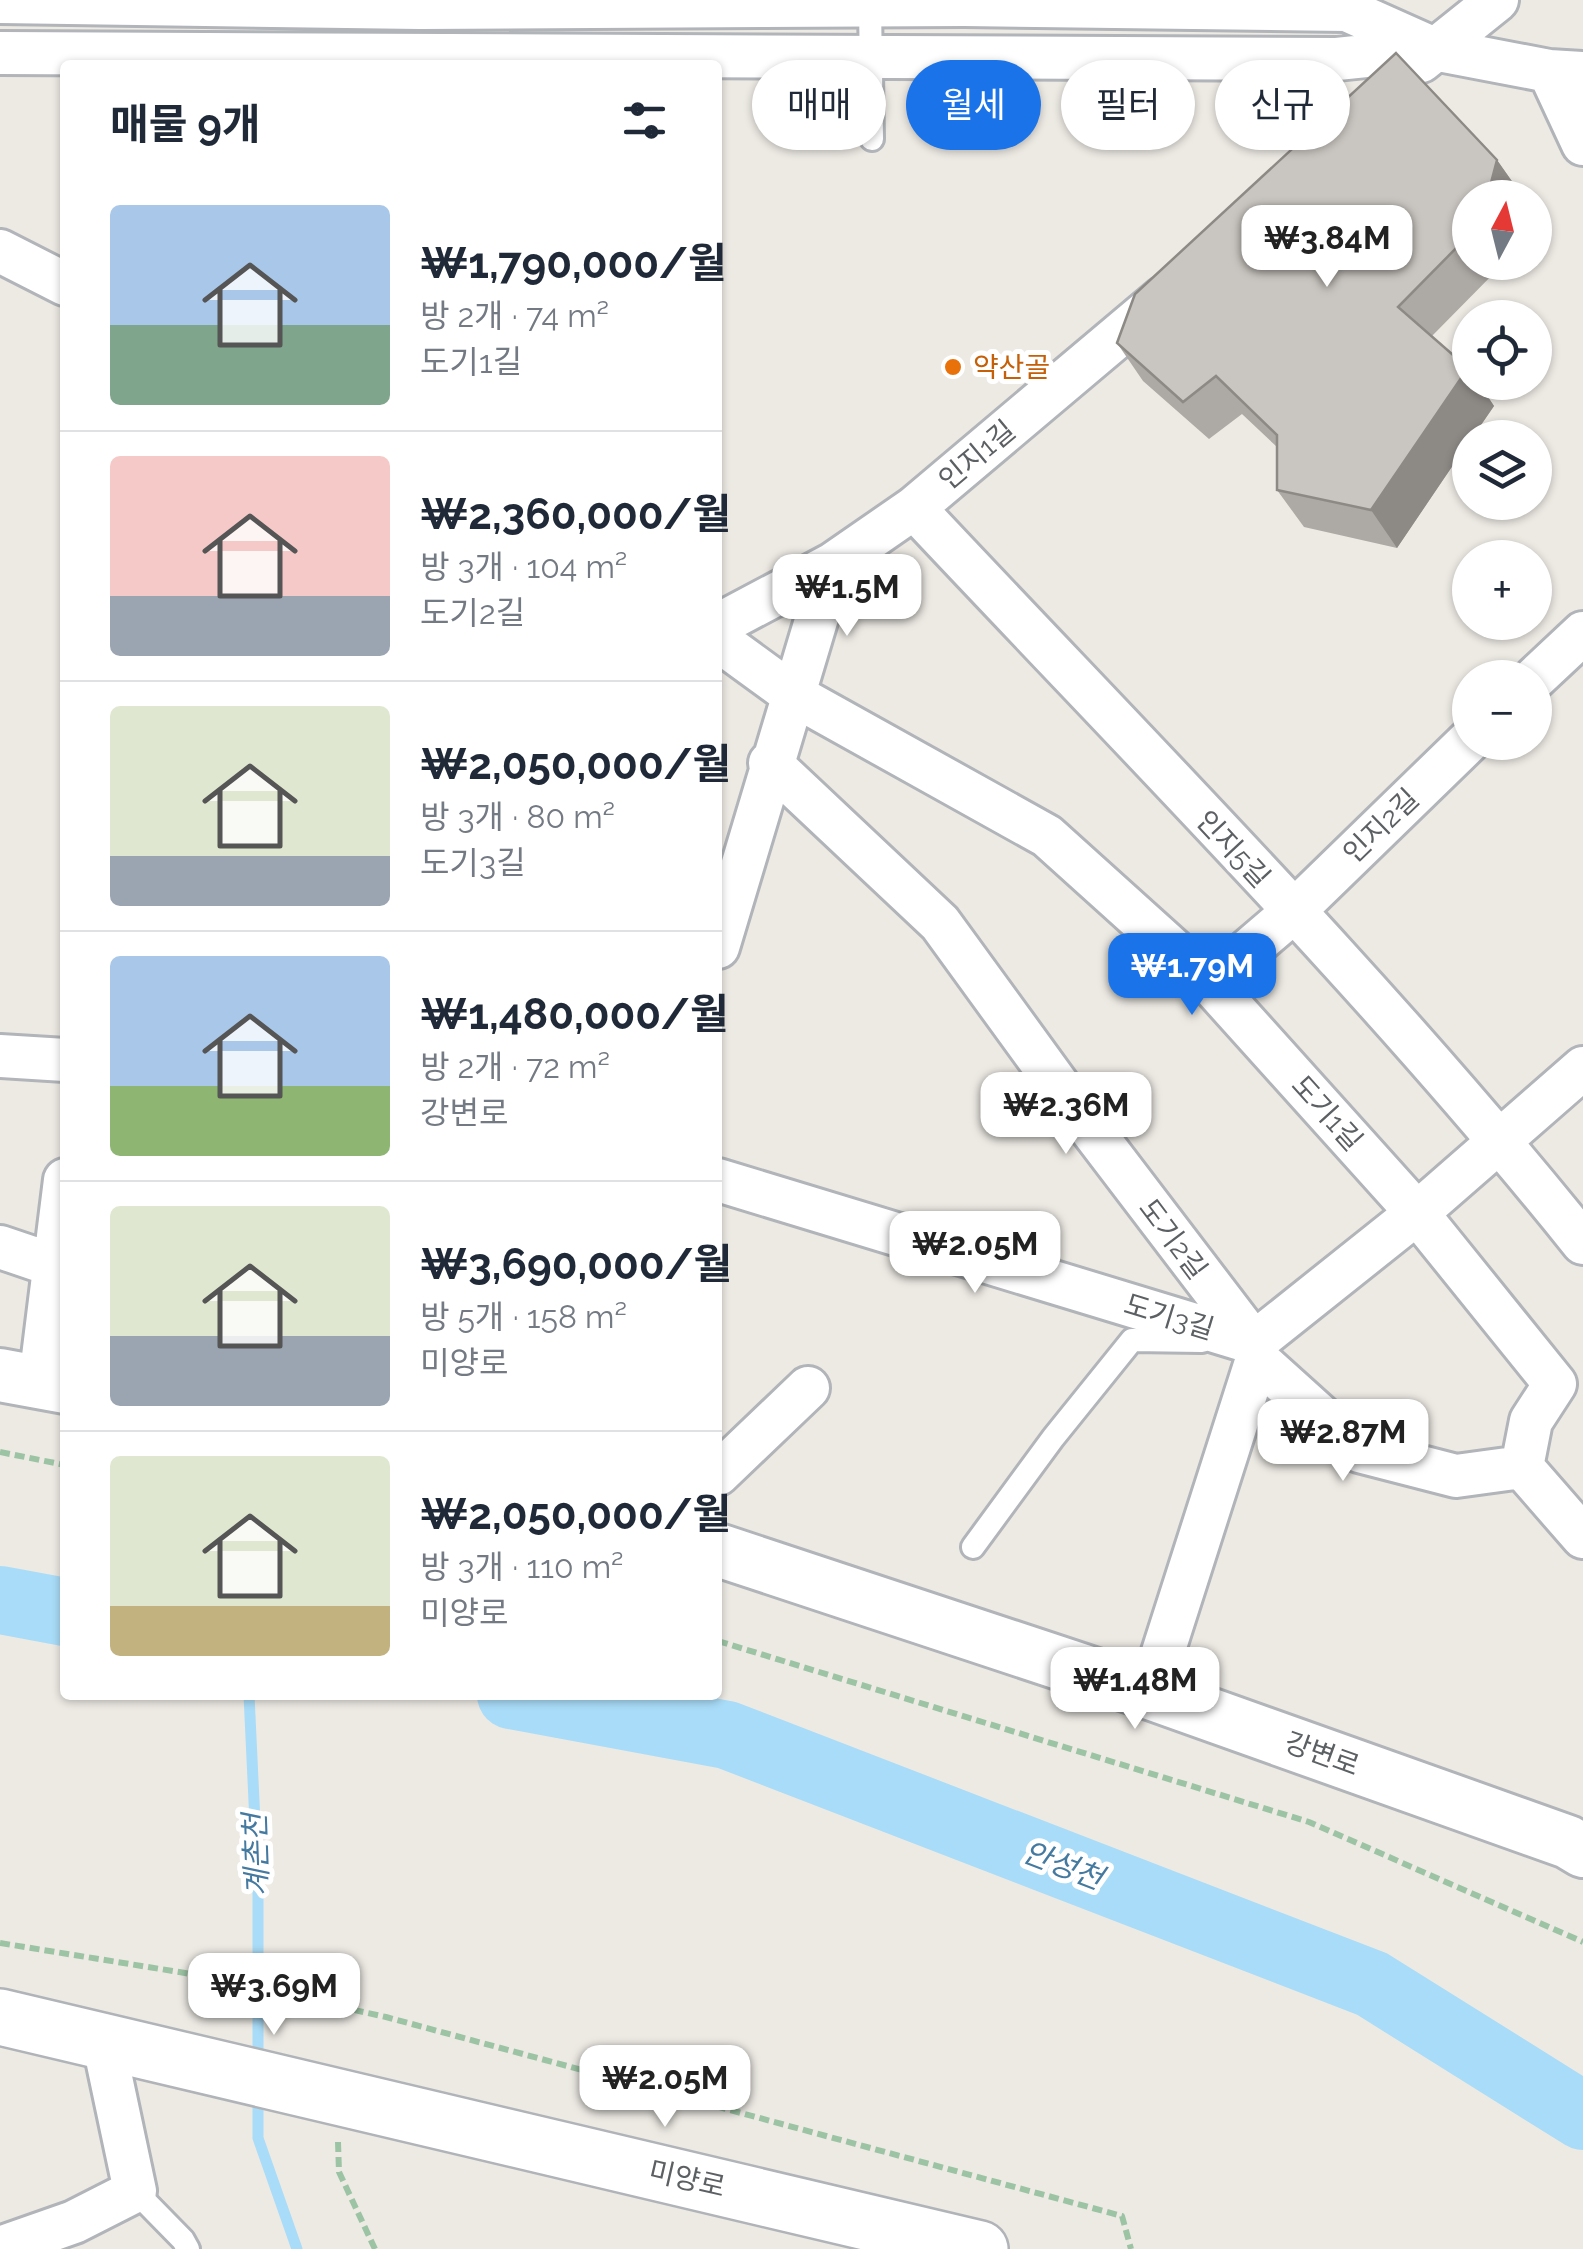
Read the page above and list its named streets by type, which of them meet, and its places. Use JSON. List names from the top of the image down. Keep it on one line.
{"streets":{"main road":["미양로"],"street":["인지1길","인지2길","인지5길","도기1길","도기2길","도기3길","강변로"]},"crossings":[["인지1길","인지5길"],["인지2길","인지5길"],["인지2길","도기1길"],["도기1길","도기2길"],["도기2길","도기3길"]],"water":["계촌천","안성천"],"places":["약산골"],"north":"top","page":{"chip":["매매","월세","필터","신규"],"heading":"매물 9개","map_buttons":["+","−"],"list":[{"name":"₩1,790,000/월","note":"방 2개 · 74 m² · 도기1길"},{"name":"₩2,360,000/월","note":"방 3개 · 104 m² · 도기2길"},{"name":"₩2,050,000/월","note":"방 3개 · 80 m² · 도기3길"},{"name":"₩1,480,000/월","note":"방 2개 · 72 m² · 강변로"},{"name":"₩3,690,000/월","note":"방 5개 · 158 m² · 미양로"},{"name":"₩2,050,000/월","note":"방 3개 · 110 m² · 미양로"}],"price":["₩3.84M","₩1.5M","₩1.79M","₩2.36M","₩2.05M","₩2.87M","₩1.48M","₩3.69M","₩2.05M"]}}
